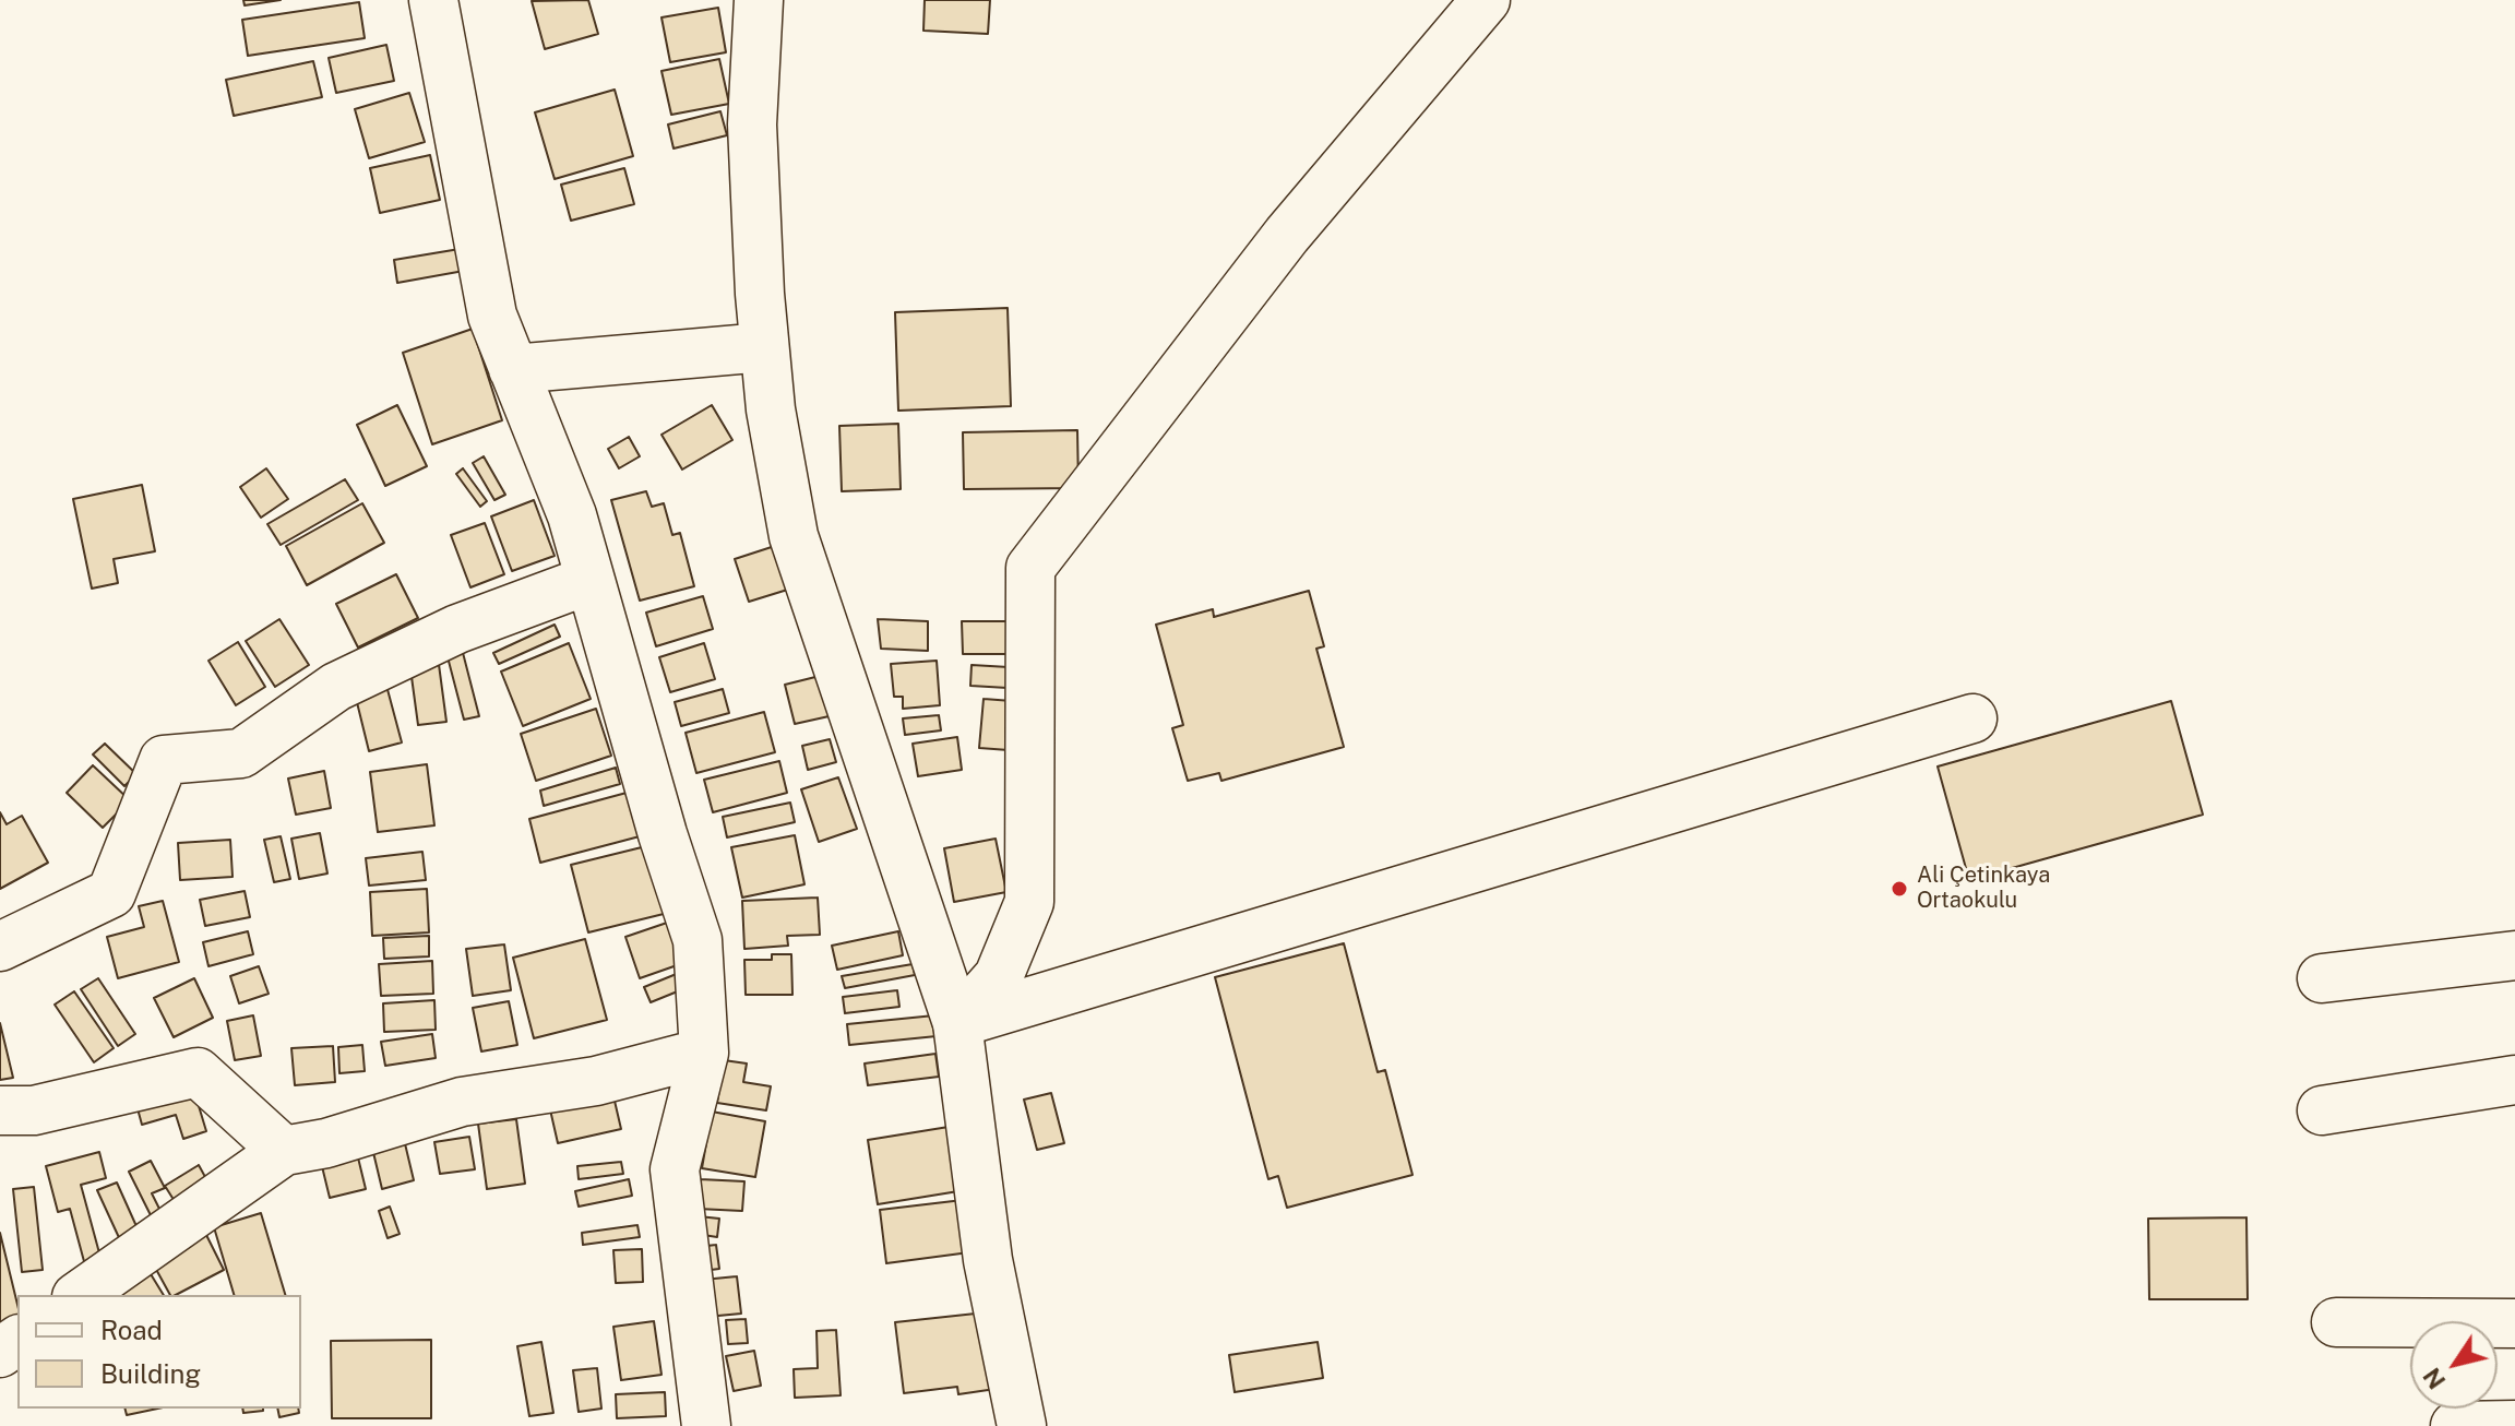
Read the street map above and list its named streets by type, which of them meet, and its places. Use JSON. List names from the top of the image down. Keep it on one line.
{"places":["Ali Çetinkaya Ortaokulu"],"legend":["Road","Building"],"north":"bottom left"}
